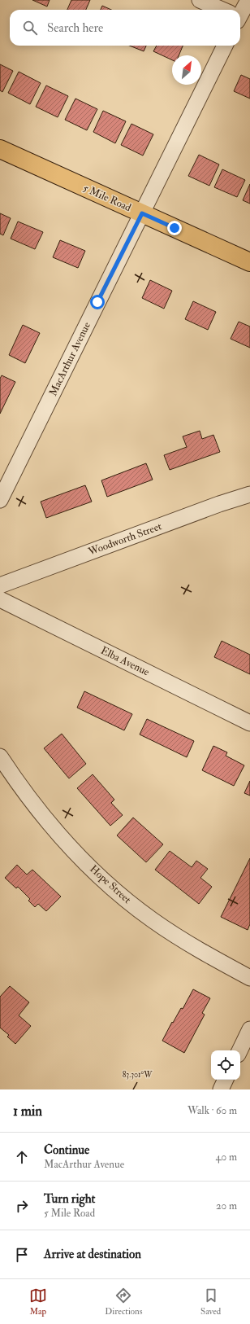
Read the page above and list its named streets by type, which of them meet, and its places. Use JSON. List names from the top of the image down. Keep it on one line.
{"streets":{"main road":["5 Mile Road"],"street":["MacArthur Avenue","Woodworth Street","Elba Avenue","Hope Street"]},"crossings":[["5 Mile Road","MacArthur Avenue"]],"north":"top right","page":{"search":"Search here","heading":["1 min","Walk · 60 m"],"list":[["Continue","MacArthur Avenue","40 m"],["Turn right","5 Mile Road","20 m"],"Arrive at destination"],"nav":["Map","Directions","Saved"]},"coordinates":["83.301°W"]}
